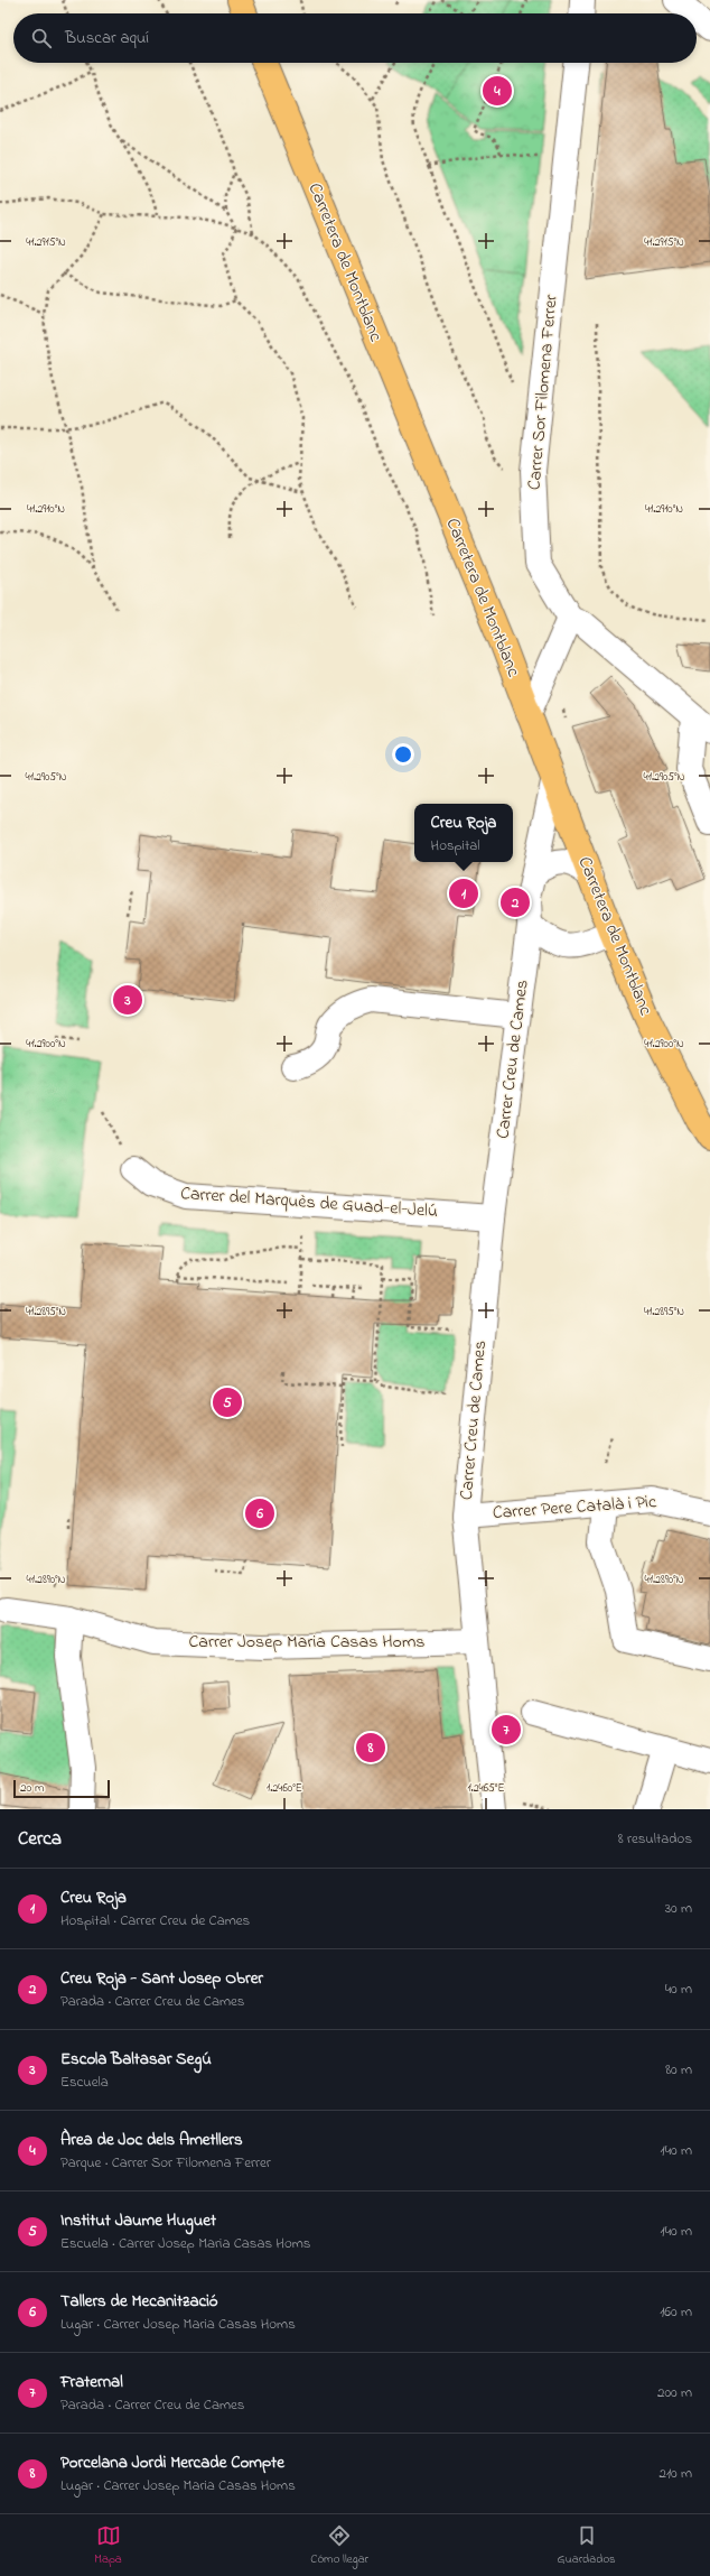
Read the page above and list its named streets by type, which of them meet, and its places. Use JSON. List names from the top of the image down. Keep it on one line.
{"streets":{"main road":["Carretera de Montblanc"],"street":["Carrer Sor Filomena Ferrer","Carrer Creu de Cames","Carrer del Marquès de Guad-el-Jelú","Carrer Pere Català i Pic","Carrer Josep Maria Casas Homs"]},"crossings":[["Carretera de Montblanc","Carrer Creu de Cames"],["Carrer Creu de Cames","Carrer del Marquès de Guad-el-Jelú"],["Carrer Creu de Cames","Carrer Pere Català i Pic"],["Carrer Creu de Cames","Carrer Josep Maria Casas Homs"]],"scale_bar":"20 m","page":{"search":"Buscar aquí","pins":["4","1","2","3","5","6","7","8"],"popup":["Creu Roja","Hospital"],"scale":"20 m","heading":["Cerca","8 resultados"],"list":[{"mark":"1","name":"Creu Roja","note":"Hospital · Carrer Creu de Cames","value":"30 m"},{"mark":"2","name":"Creu Roja - Sant Josep Obrer","note":"Parada · Carrer Creu de Cames","value":"40 m"},{"mark":"3","name":"Escola Baltasar Segú","note":"Escuela","value":"80 m"},{"mark":"4","name":"Àrea de Joc dels Ametllers","note":"Parque · Carrer Sor Filomena Ferrer","value":"140 m"},{"mark":"5","name":"Institut Jaume Huguet","note":"Escuela · Carrer Josep Maria Casas Homs","value":"140 m"},{"mark":"6","name":"Tallers de Mecanització","note":"Lugar · Carrer Josep Maria Casas Homs","value":"160 m"},{"mark":"7","name":"Fraternal","note":"Parada · Carrer Creu de Cames","value":"200 m"},{"mark":"8","name":"Porcelana Jordi Mercade Compte","note":"Lugar · Carrer Josep Maria Casas Homs","value":"210 m"}],"nav":["Mapa","Cómo llegar","Guardados"]},"coordinates":["41.2915°N","41.2910°N","41.2905°N","41.2900°N","41.2895°N","41.2890°N","1.2460°E","1.2465°E"]}
